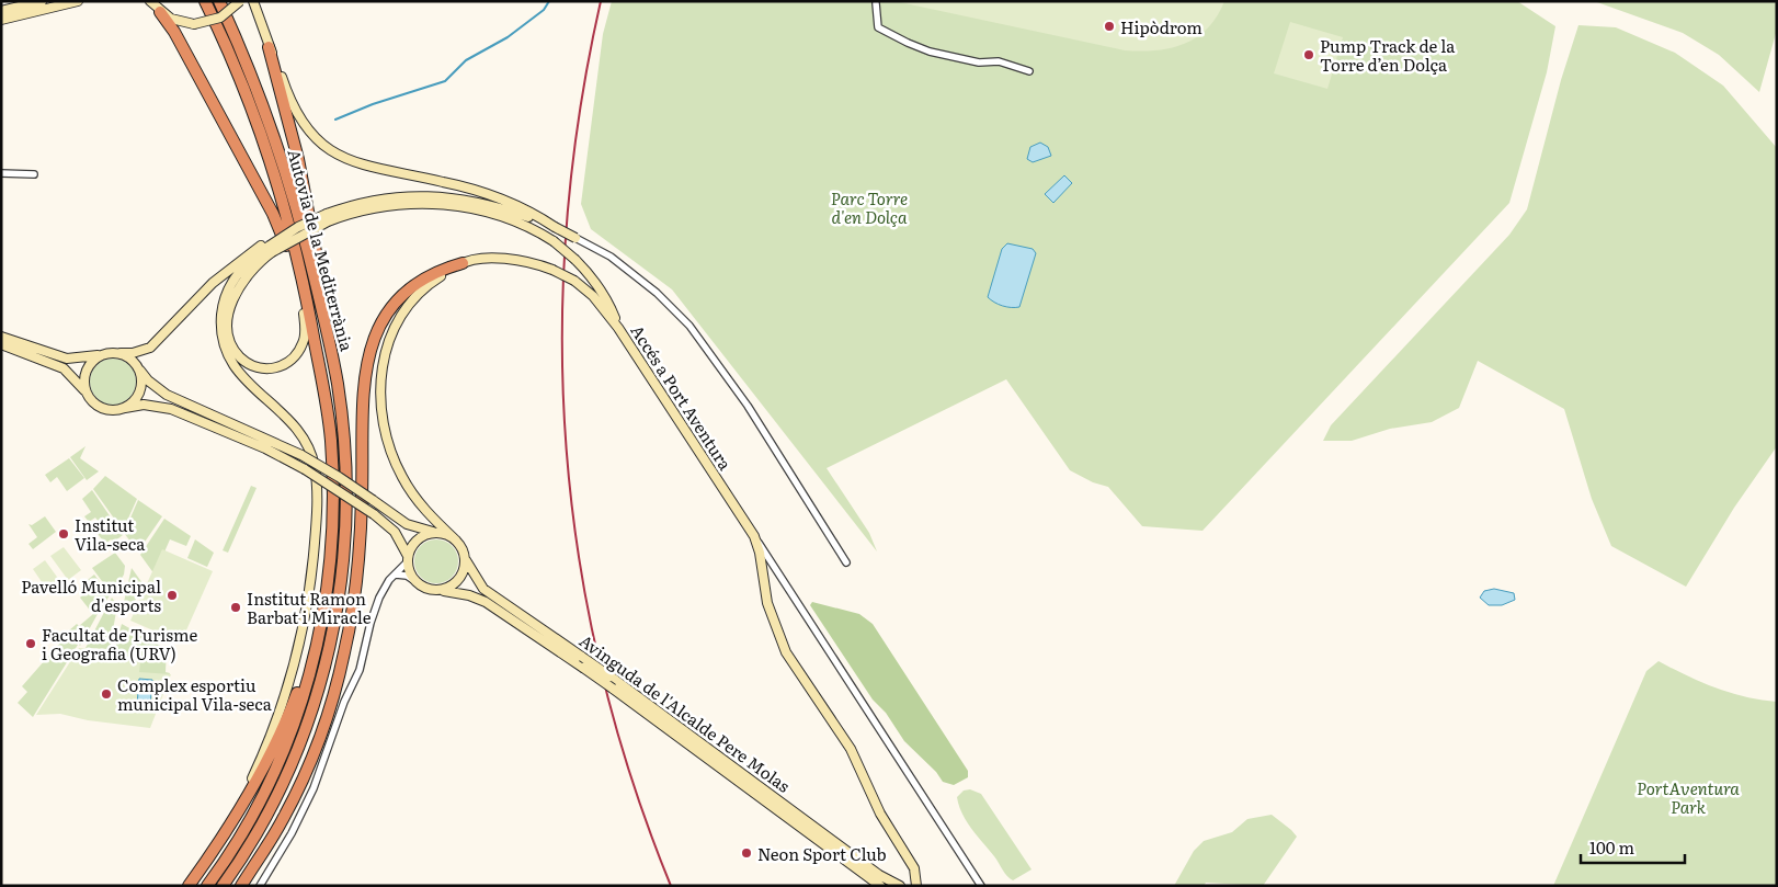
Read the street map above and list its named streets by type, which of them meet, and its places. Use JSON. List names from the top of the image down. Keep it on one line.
{"streets":{"highway":["Autovia de la Mediterrània"],"street":["Accés a Port Aventura","Avinguda de l'Alcalde Pere Molas"]},"parks":["Parc Torre d'en Dolça","PortAventura Park"],"places":["Hipòdrom","Pump Track de la Torre d’en Dolça","Institut Vila-seca","Pavelló Municipal d'esports","Institut Ramon Barbat i Miracle","Facultat de Turisme i Geografia (URV)","Complex esportiu municipal Vila-seca","Neon Sport Club"],"scale_bar":"100 m"}
